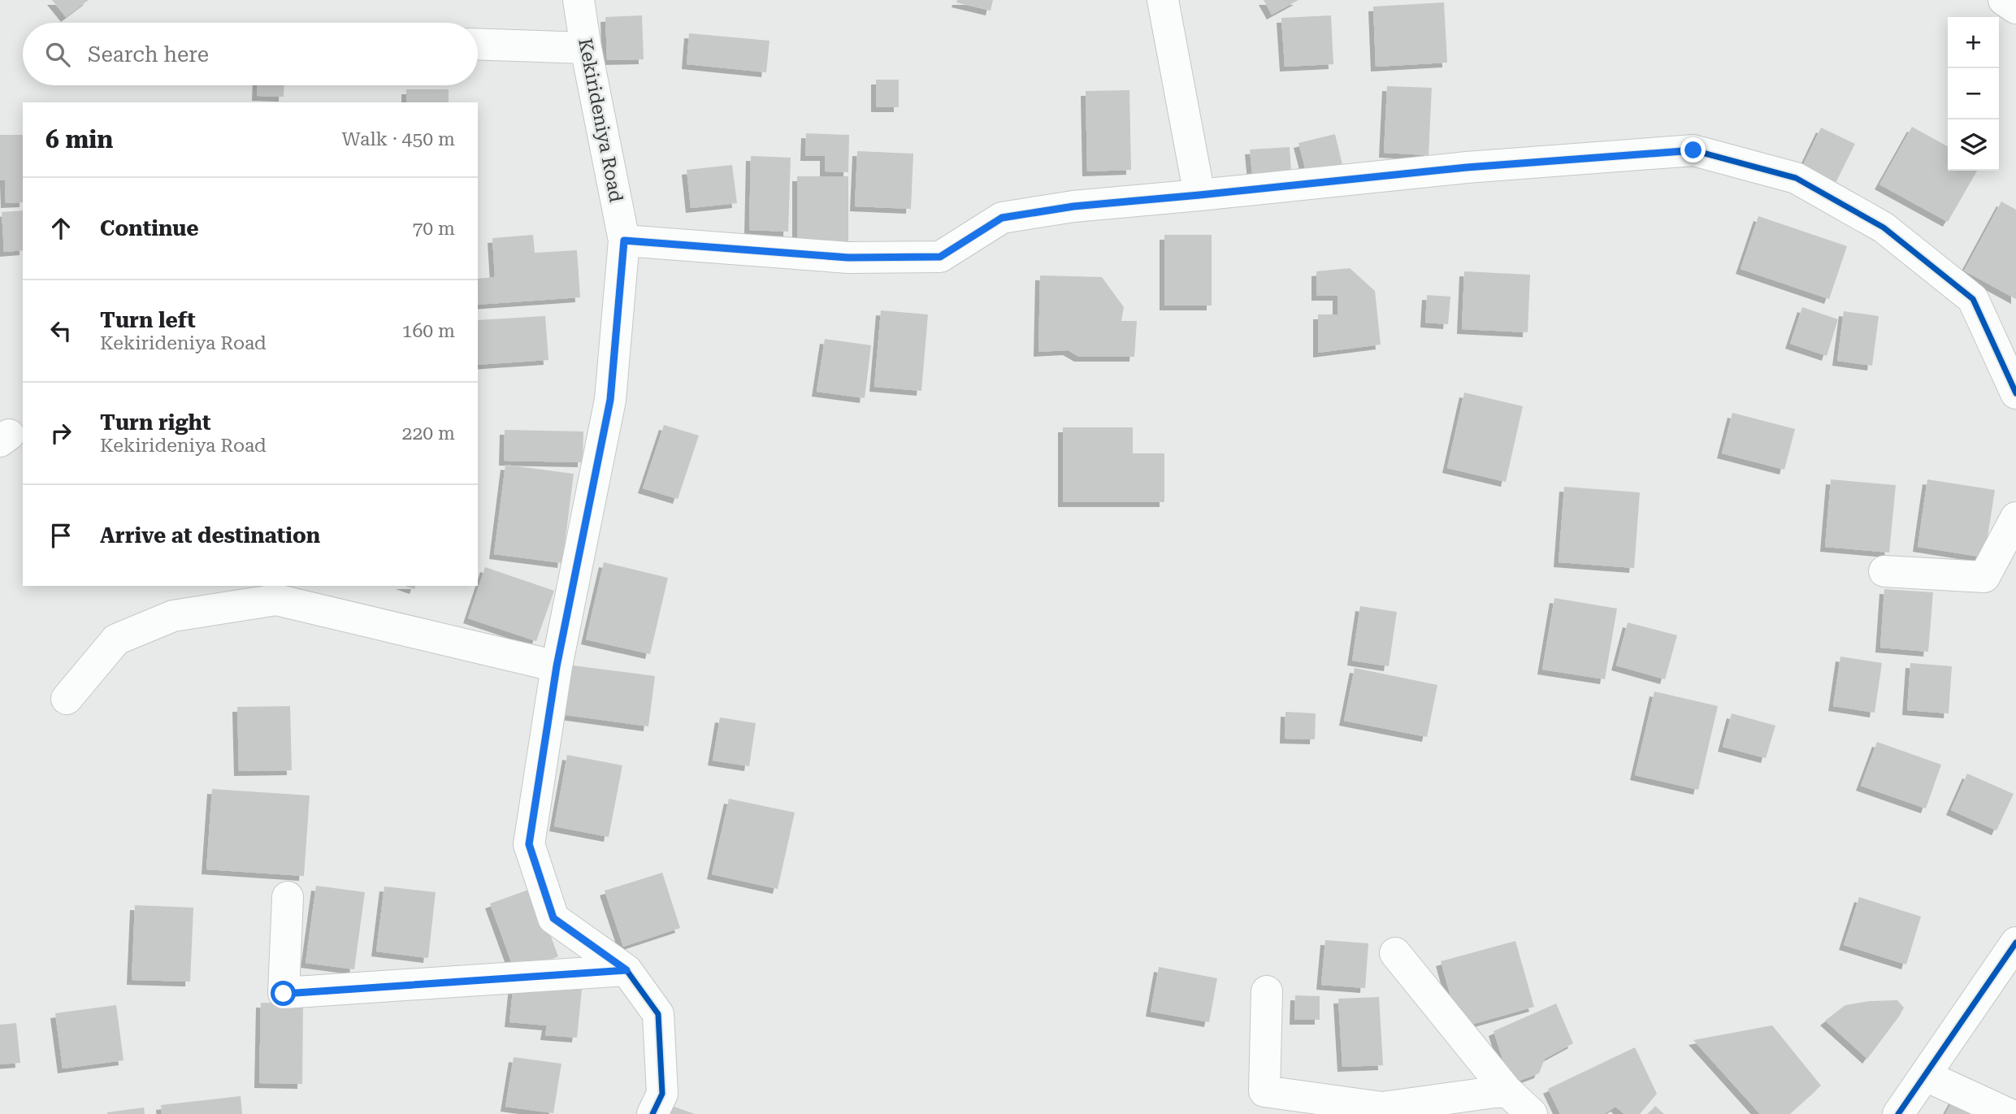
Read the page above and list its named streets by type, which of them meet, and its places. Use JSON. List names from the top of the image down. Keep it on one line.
{"streets":{"main road":["Kekirideniya Road"]},"page":{"map_buttons":["+","−"],"search":"Search here","heading":["6 min","Walk · 450 m"],"list":[["Continue","70 m"],["Turn left","Kekirideniya Road","160 m"],["Turn right","Kekirideniya Road","220 m"],"Arrive at destination"]}}
